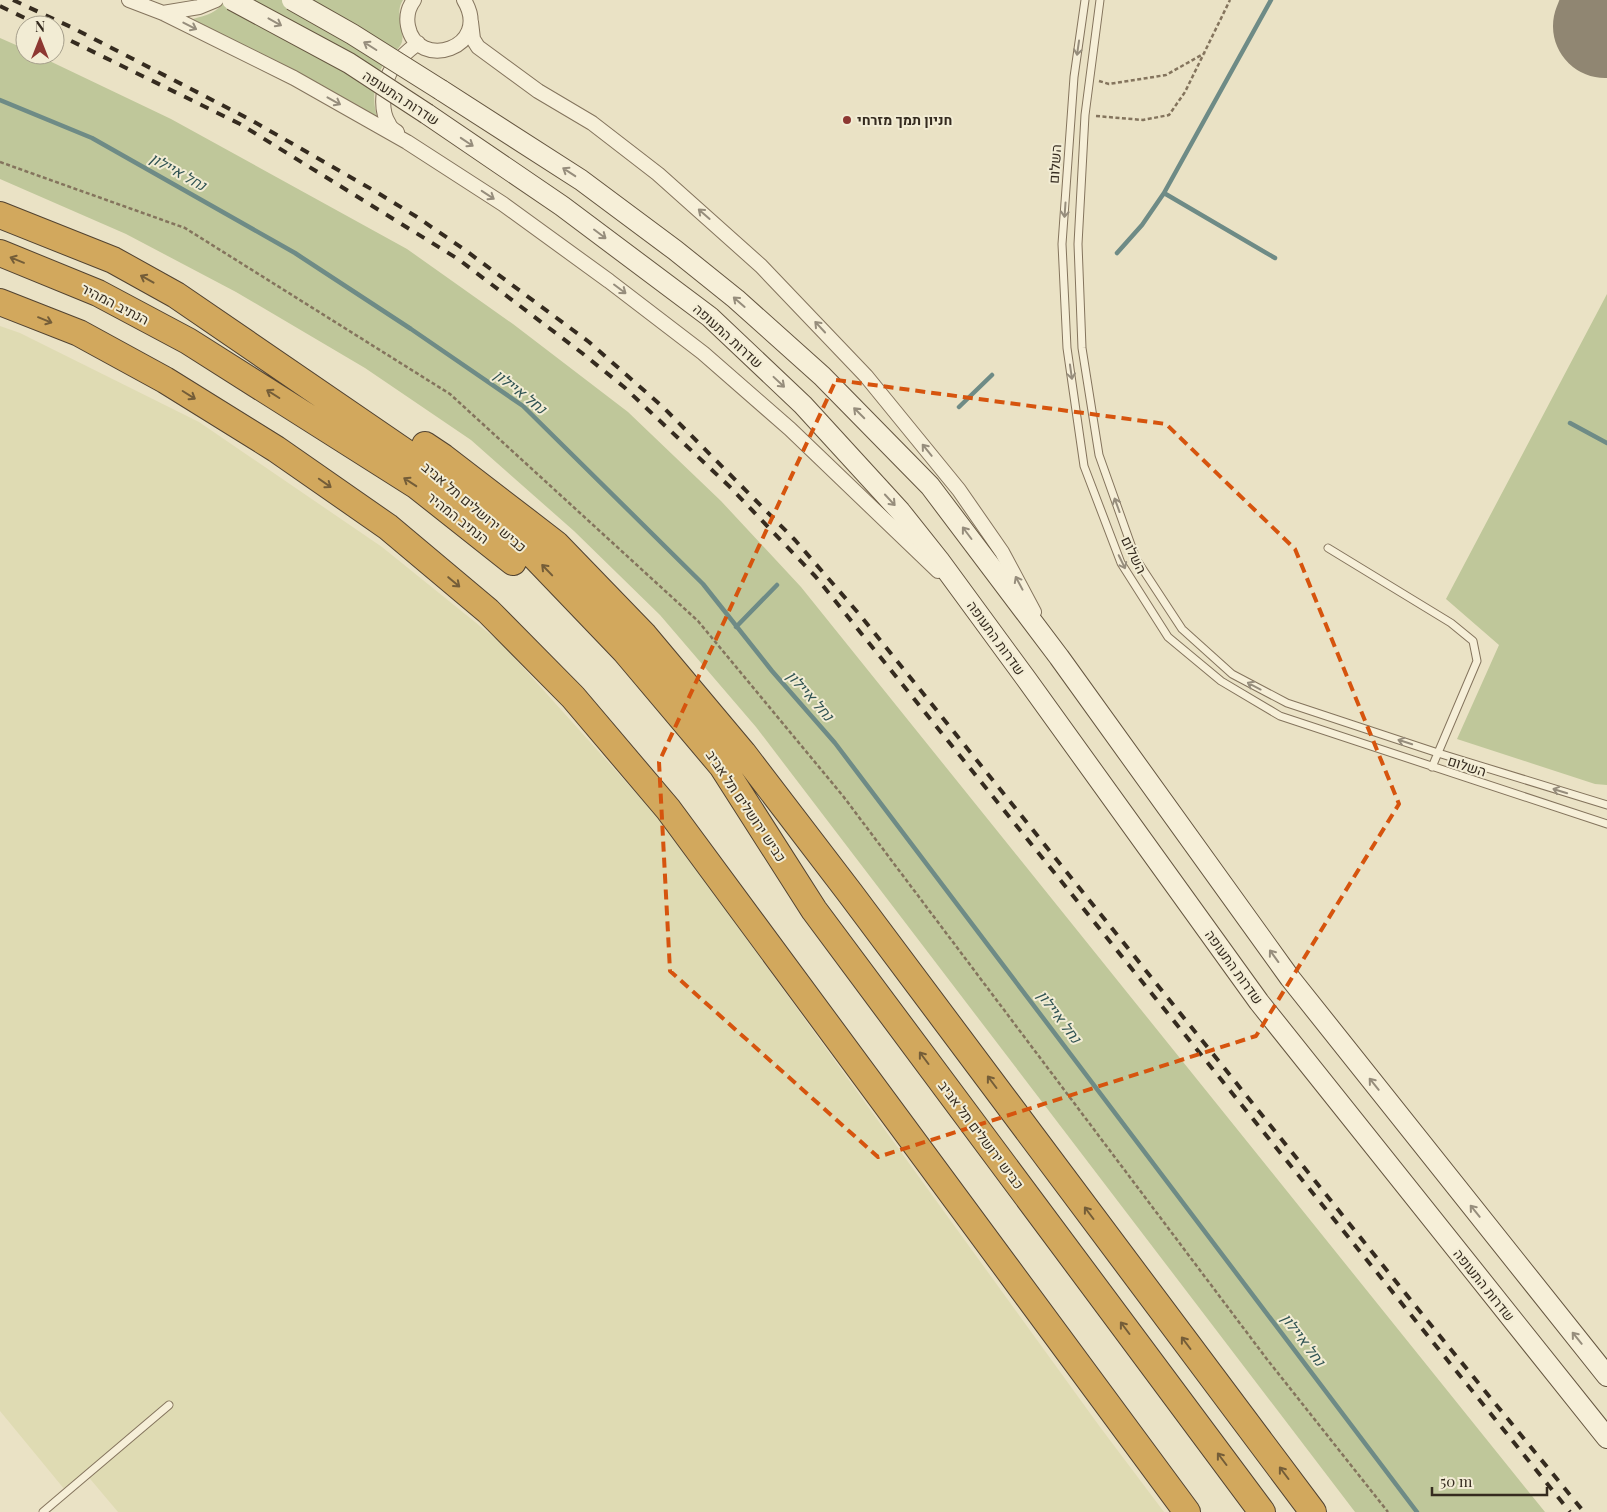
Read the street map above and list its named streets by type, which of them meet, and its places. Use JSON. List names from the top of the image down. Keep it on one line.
{"streets":{"highway":["הנתיב המהיר","כביש ירושלים תל אביב"],"main road":["שדרות התעופה"],"lane":["השלום"]},"crossings":[["הנתיב המהיר","כביש ירושלים תל אביב"]],"one_way":["השלום"],"water":["נחל איילון"],"places":["חניון תמך מזרחי"],"scale_bar":"50 m","north":"top"}
